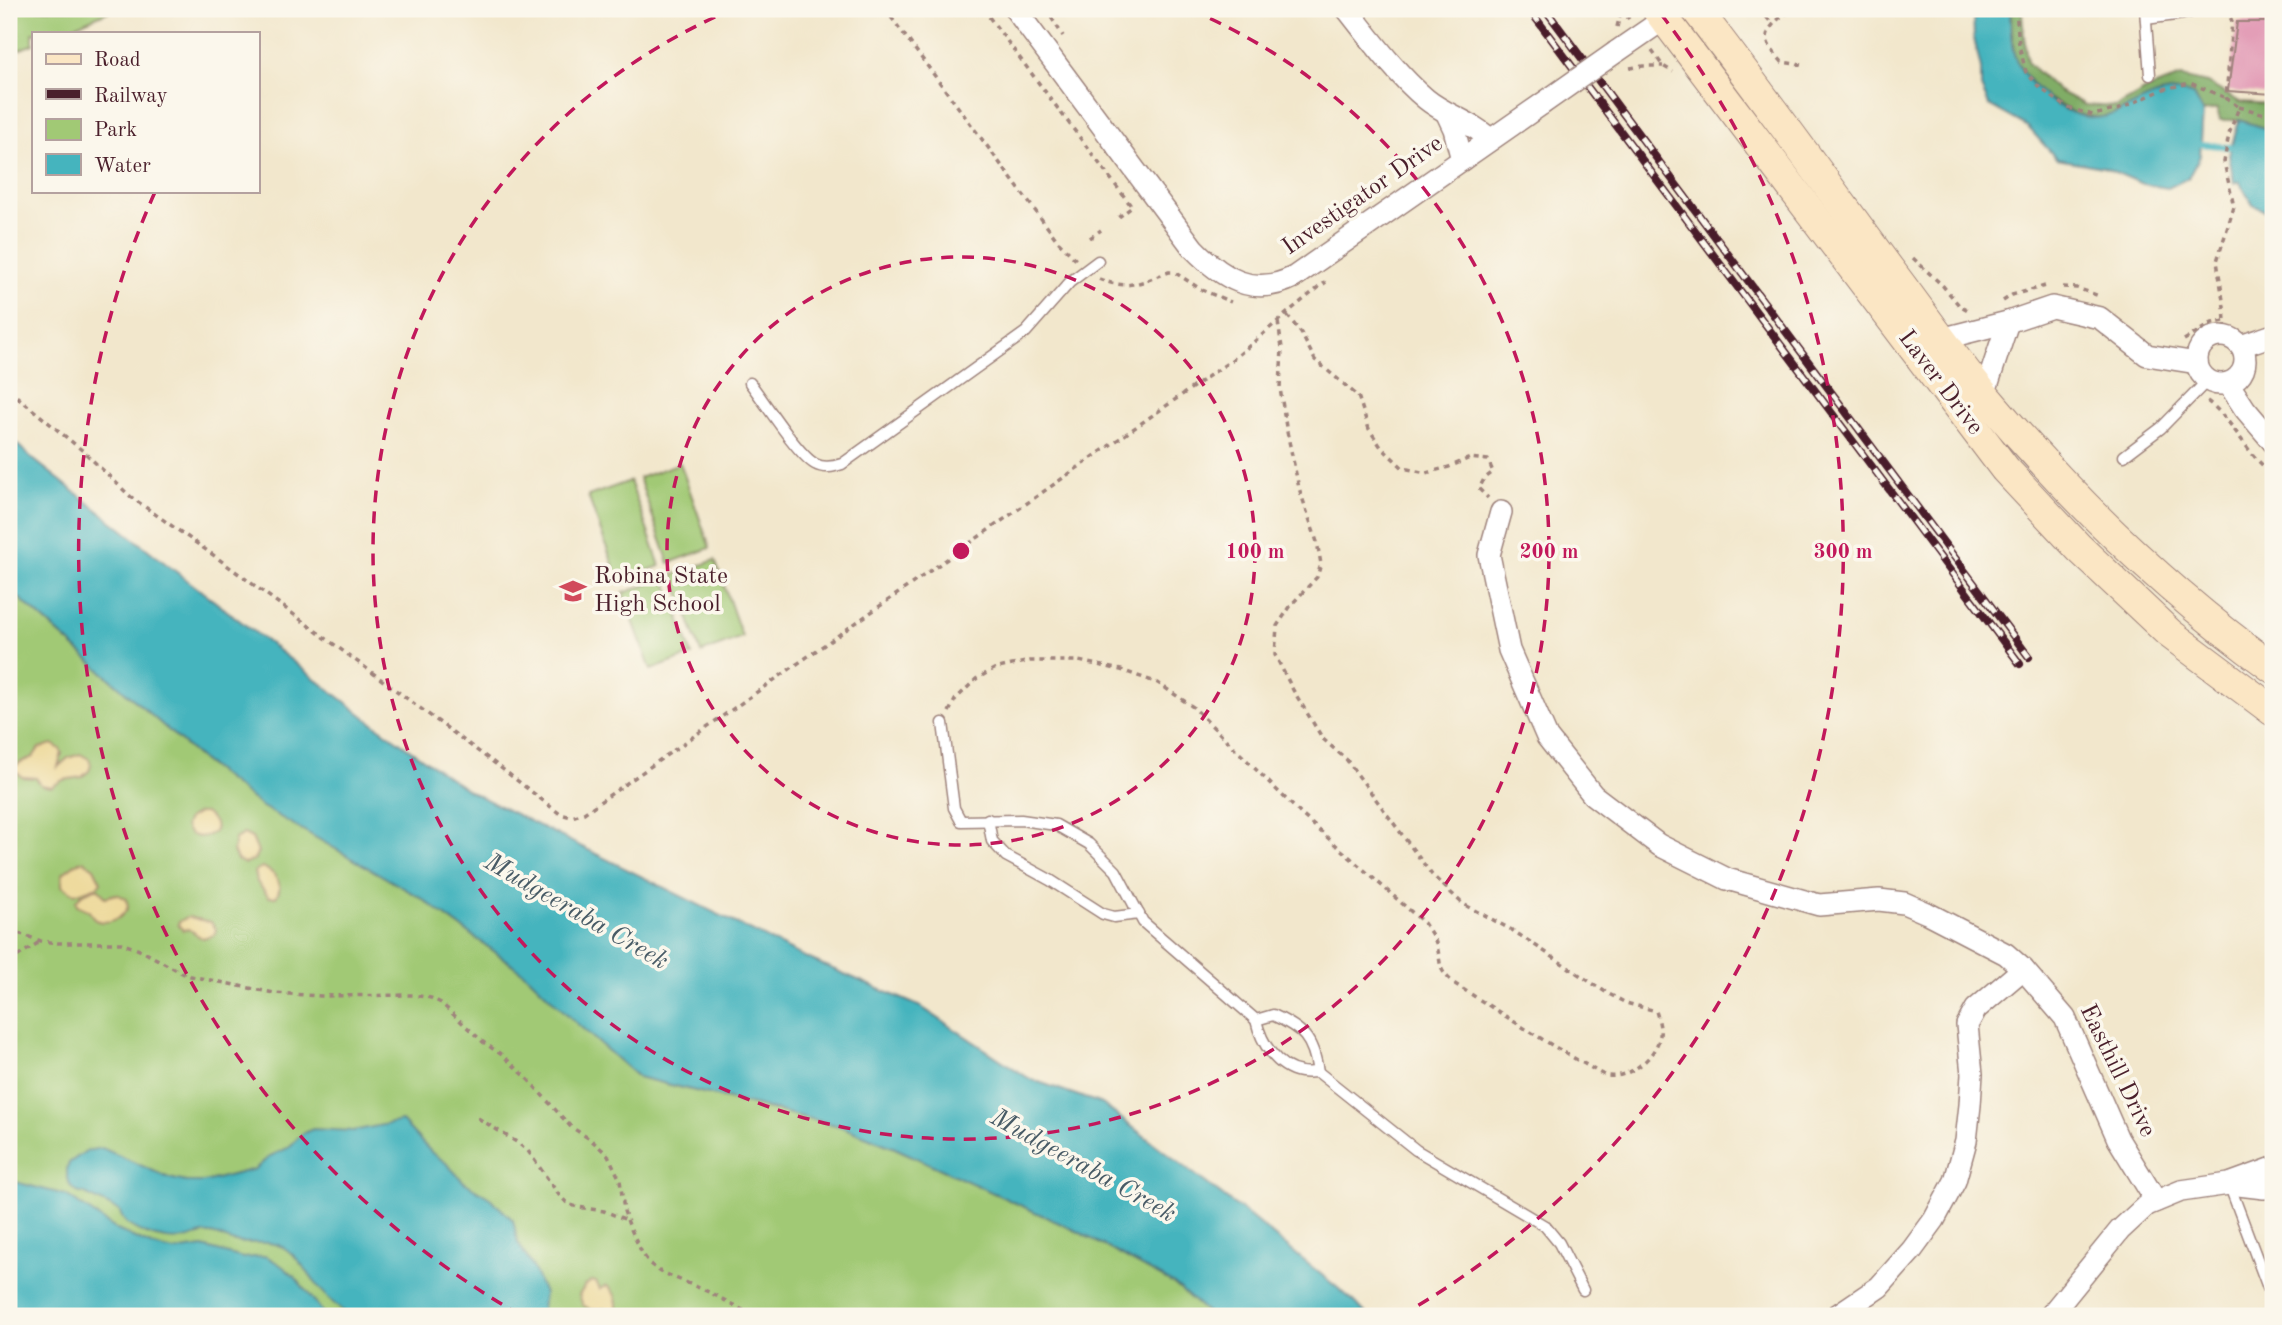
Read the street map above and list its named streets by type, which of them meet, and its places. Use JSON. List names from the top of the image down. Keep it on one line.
{"streets":{"street":["Investigator Drive","Laver Drive","Easthill Drive"]},"crossings":[["Investigator Drive","Laver Drive"]],"water":["Mudgeeraba Creek"],"places":{"school or university":["Robina State High School"]},"legend":["Road","Railway","Park","Water"],"rings":["100 m","200 m","300 m"]}
